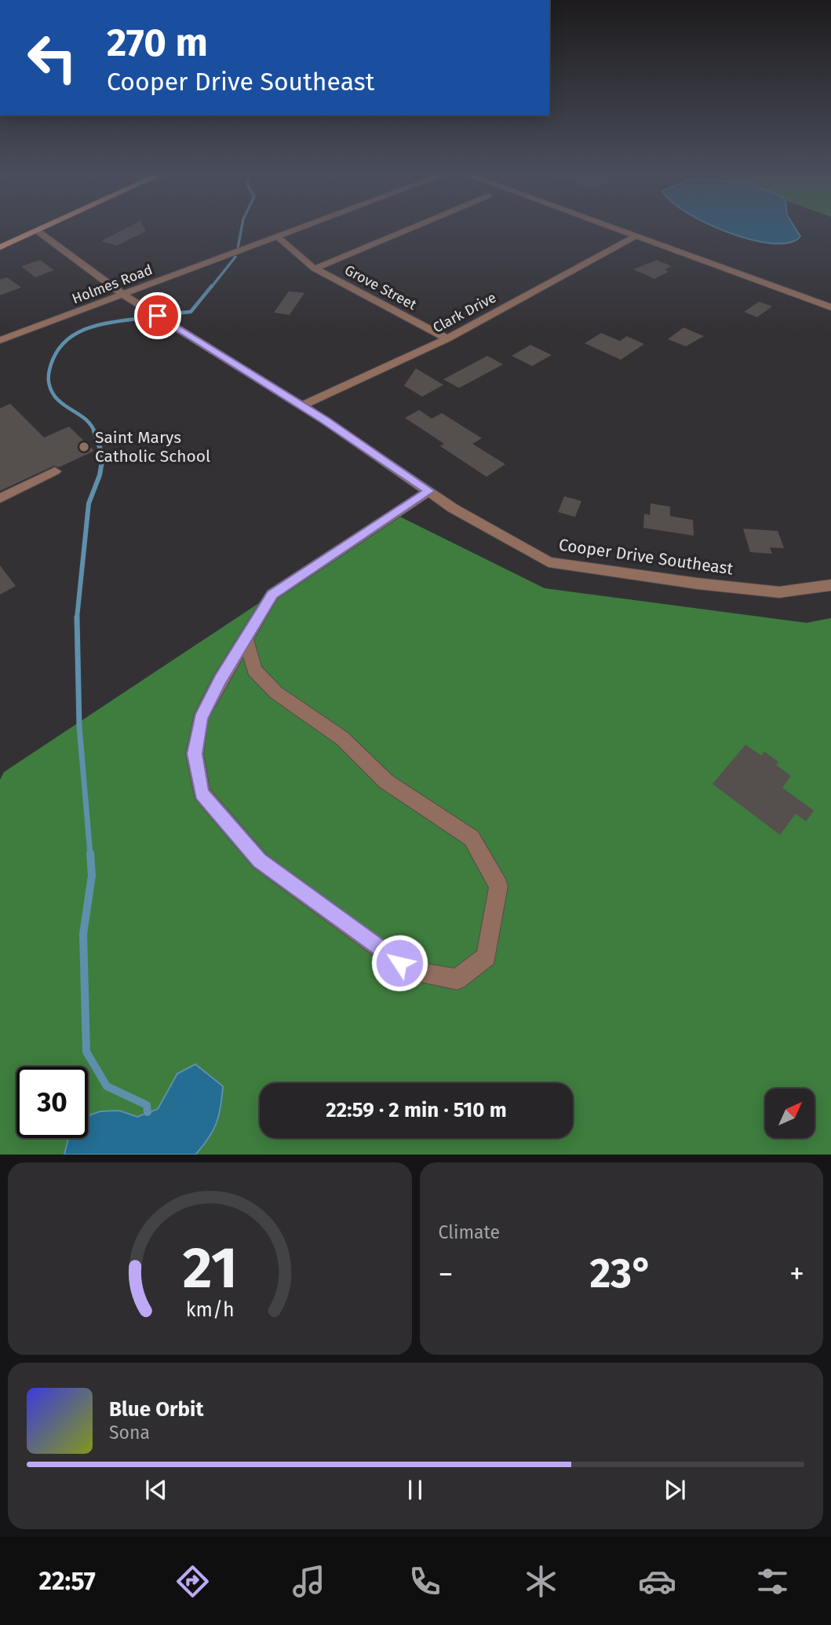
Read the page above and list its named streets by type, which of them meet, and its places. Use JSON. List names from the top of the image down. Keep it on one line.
{"streets":{"street":["Holmes Road","Grove Street","Clark Drive","Cooper Drive Southeast"]},"crossings":[["Holmes Road","Grove Street"],["Holmes Road","Cooper Drive Southeast"],["Grove Street","Clark Drive"],["Clark Drive","Cooper Drive Southeast"]],"places":["Saint Marys Catholic School"],"north":"top right","page":{"turn":["270 m","Cooper Drive Southeast"],"limit":"30","trip":"22:59 · 2 min · 510 m","tile":"Climate","heat":["−","23°","+"],"song":["Blue Orbit","Sona"],"tabs":"22:57","gauge":["21","km/h"]}}
